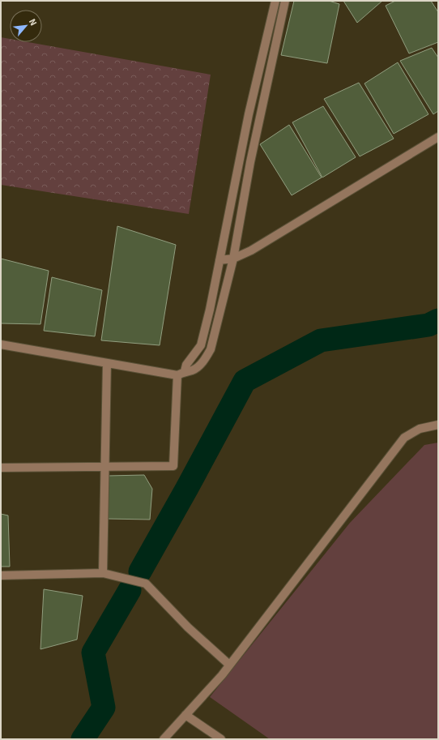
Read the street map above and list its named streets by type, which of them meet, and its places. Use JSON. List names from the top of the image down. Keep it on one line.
{"north":"top right"}
